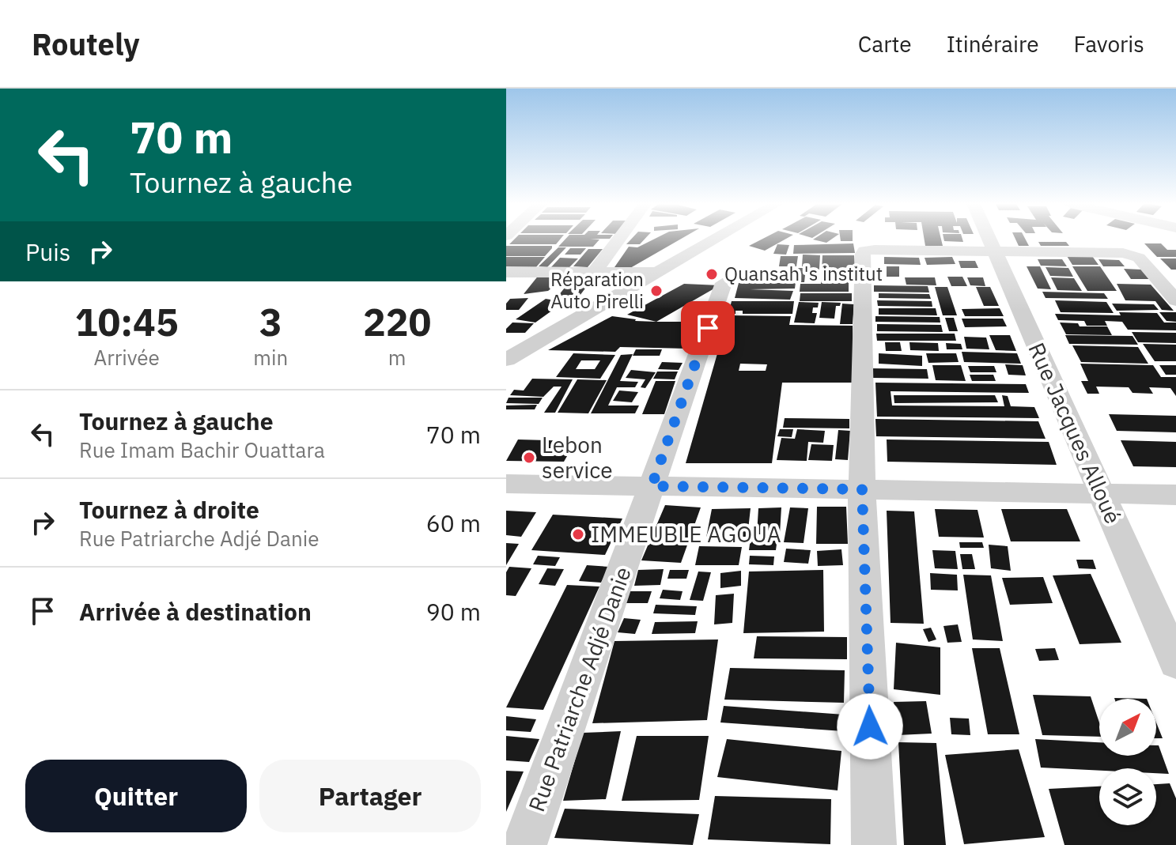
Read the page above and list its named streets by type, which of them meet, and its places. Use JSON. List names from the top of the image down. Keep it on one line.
{"streets":{"street":["Rue Jacques Alloué","Rue Patriarche Adjé Danie"]},"places":["Quansah 's institut","Réparation Auto Pirelli","Lebon service","IMMEUBLE AGOUA"],"north":"top right","page":{"header":"Routely","nav":["Carte","Itinéraire","Favoris"],"turn":["70 m","Tournez à gauche"],"then":"Puis","eta":["10:45","Arrivée","3","min","220","m"],"list":[{"name":"Tournez à gauche","note":"Rue Imam Bachir Ouattara","value":"70 m"},{"name":"Tournez à droite","note":"Rue Patriarche Adjé Danie","value":"60 m"},{"name":"Arrivée à destination","value":"90 m"}],"buttons":["Quitter","Partager"]}}
